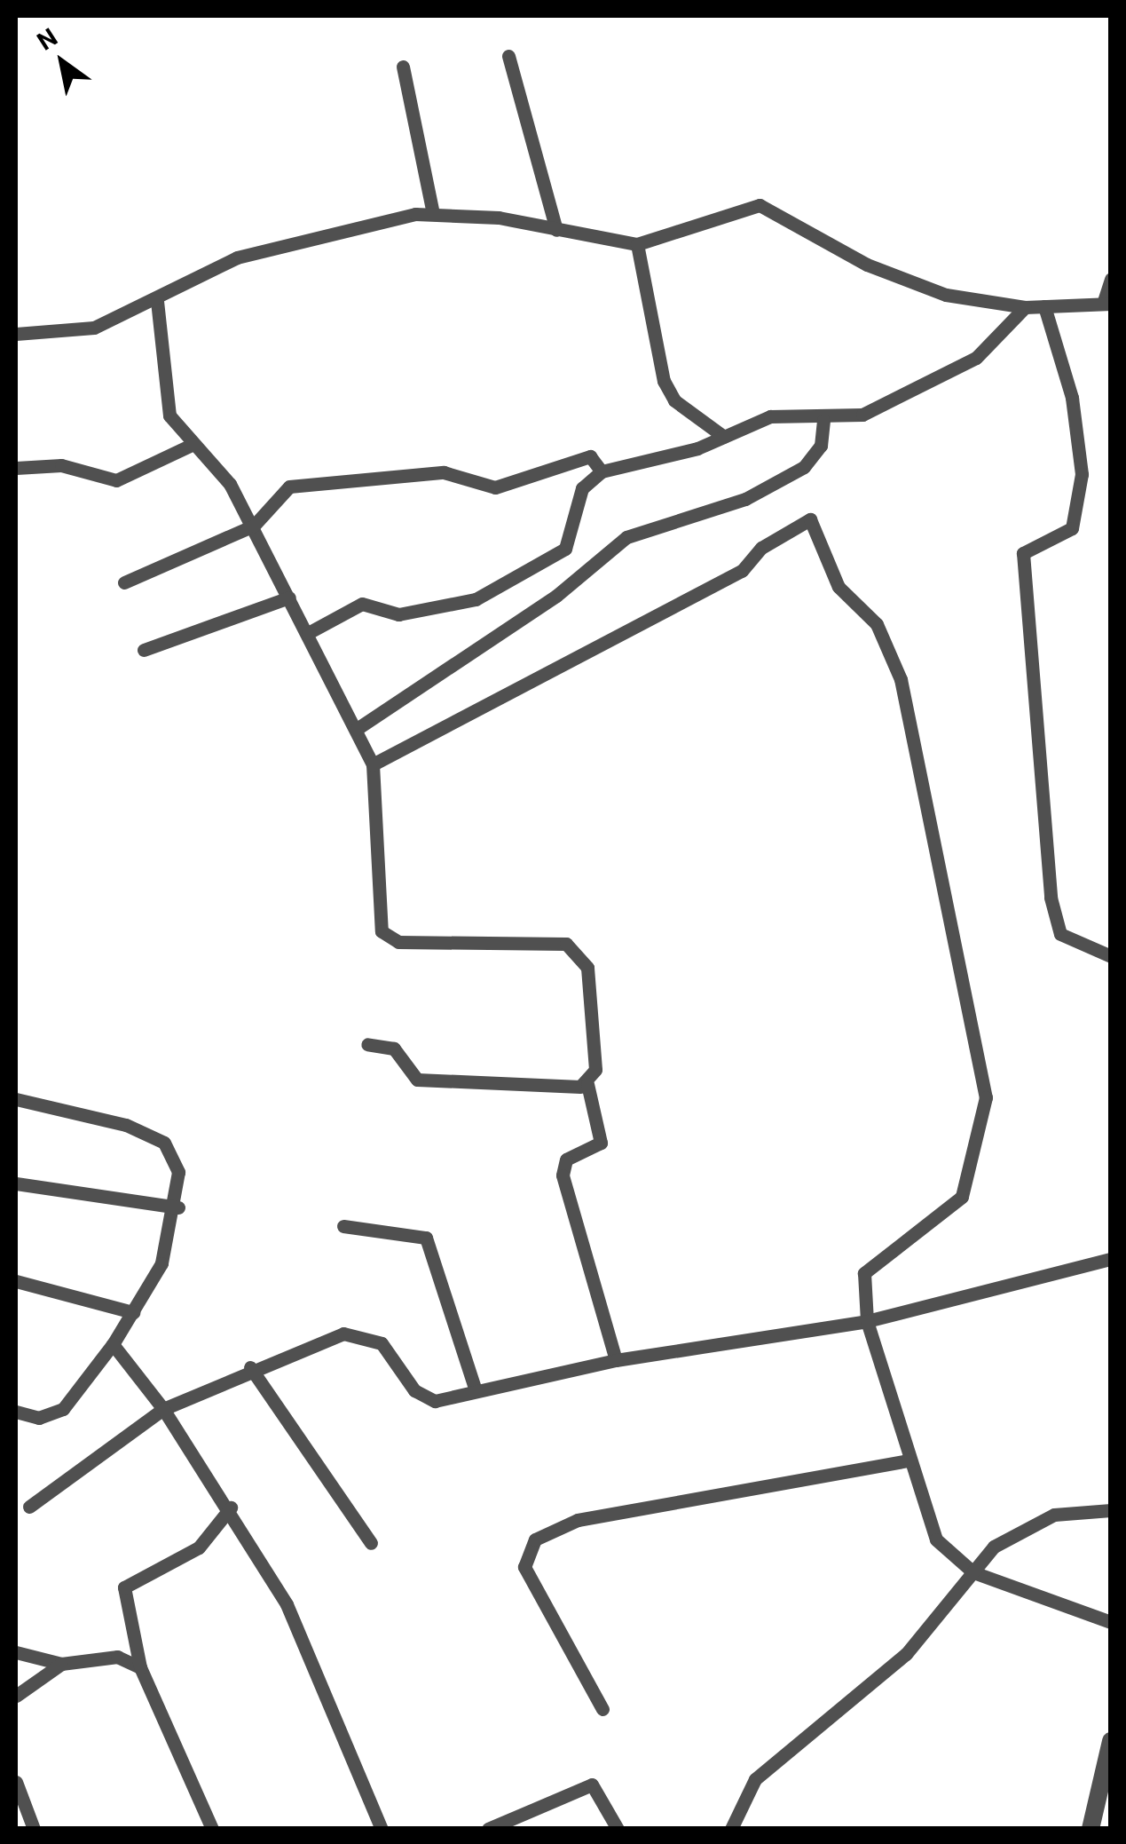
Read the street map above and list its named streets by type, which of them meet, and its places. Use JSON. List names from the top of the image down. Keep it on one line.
{"north":"top left"}
